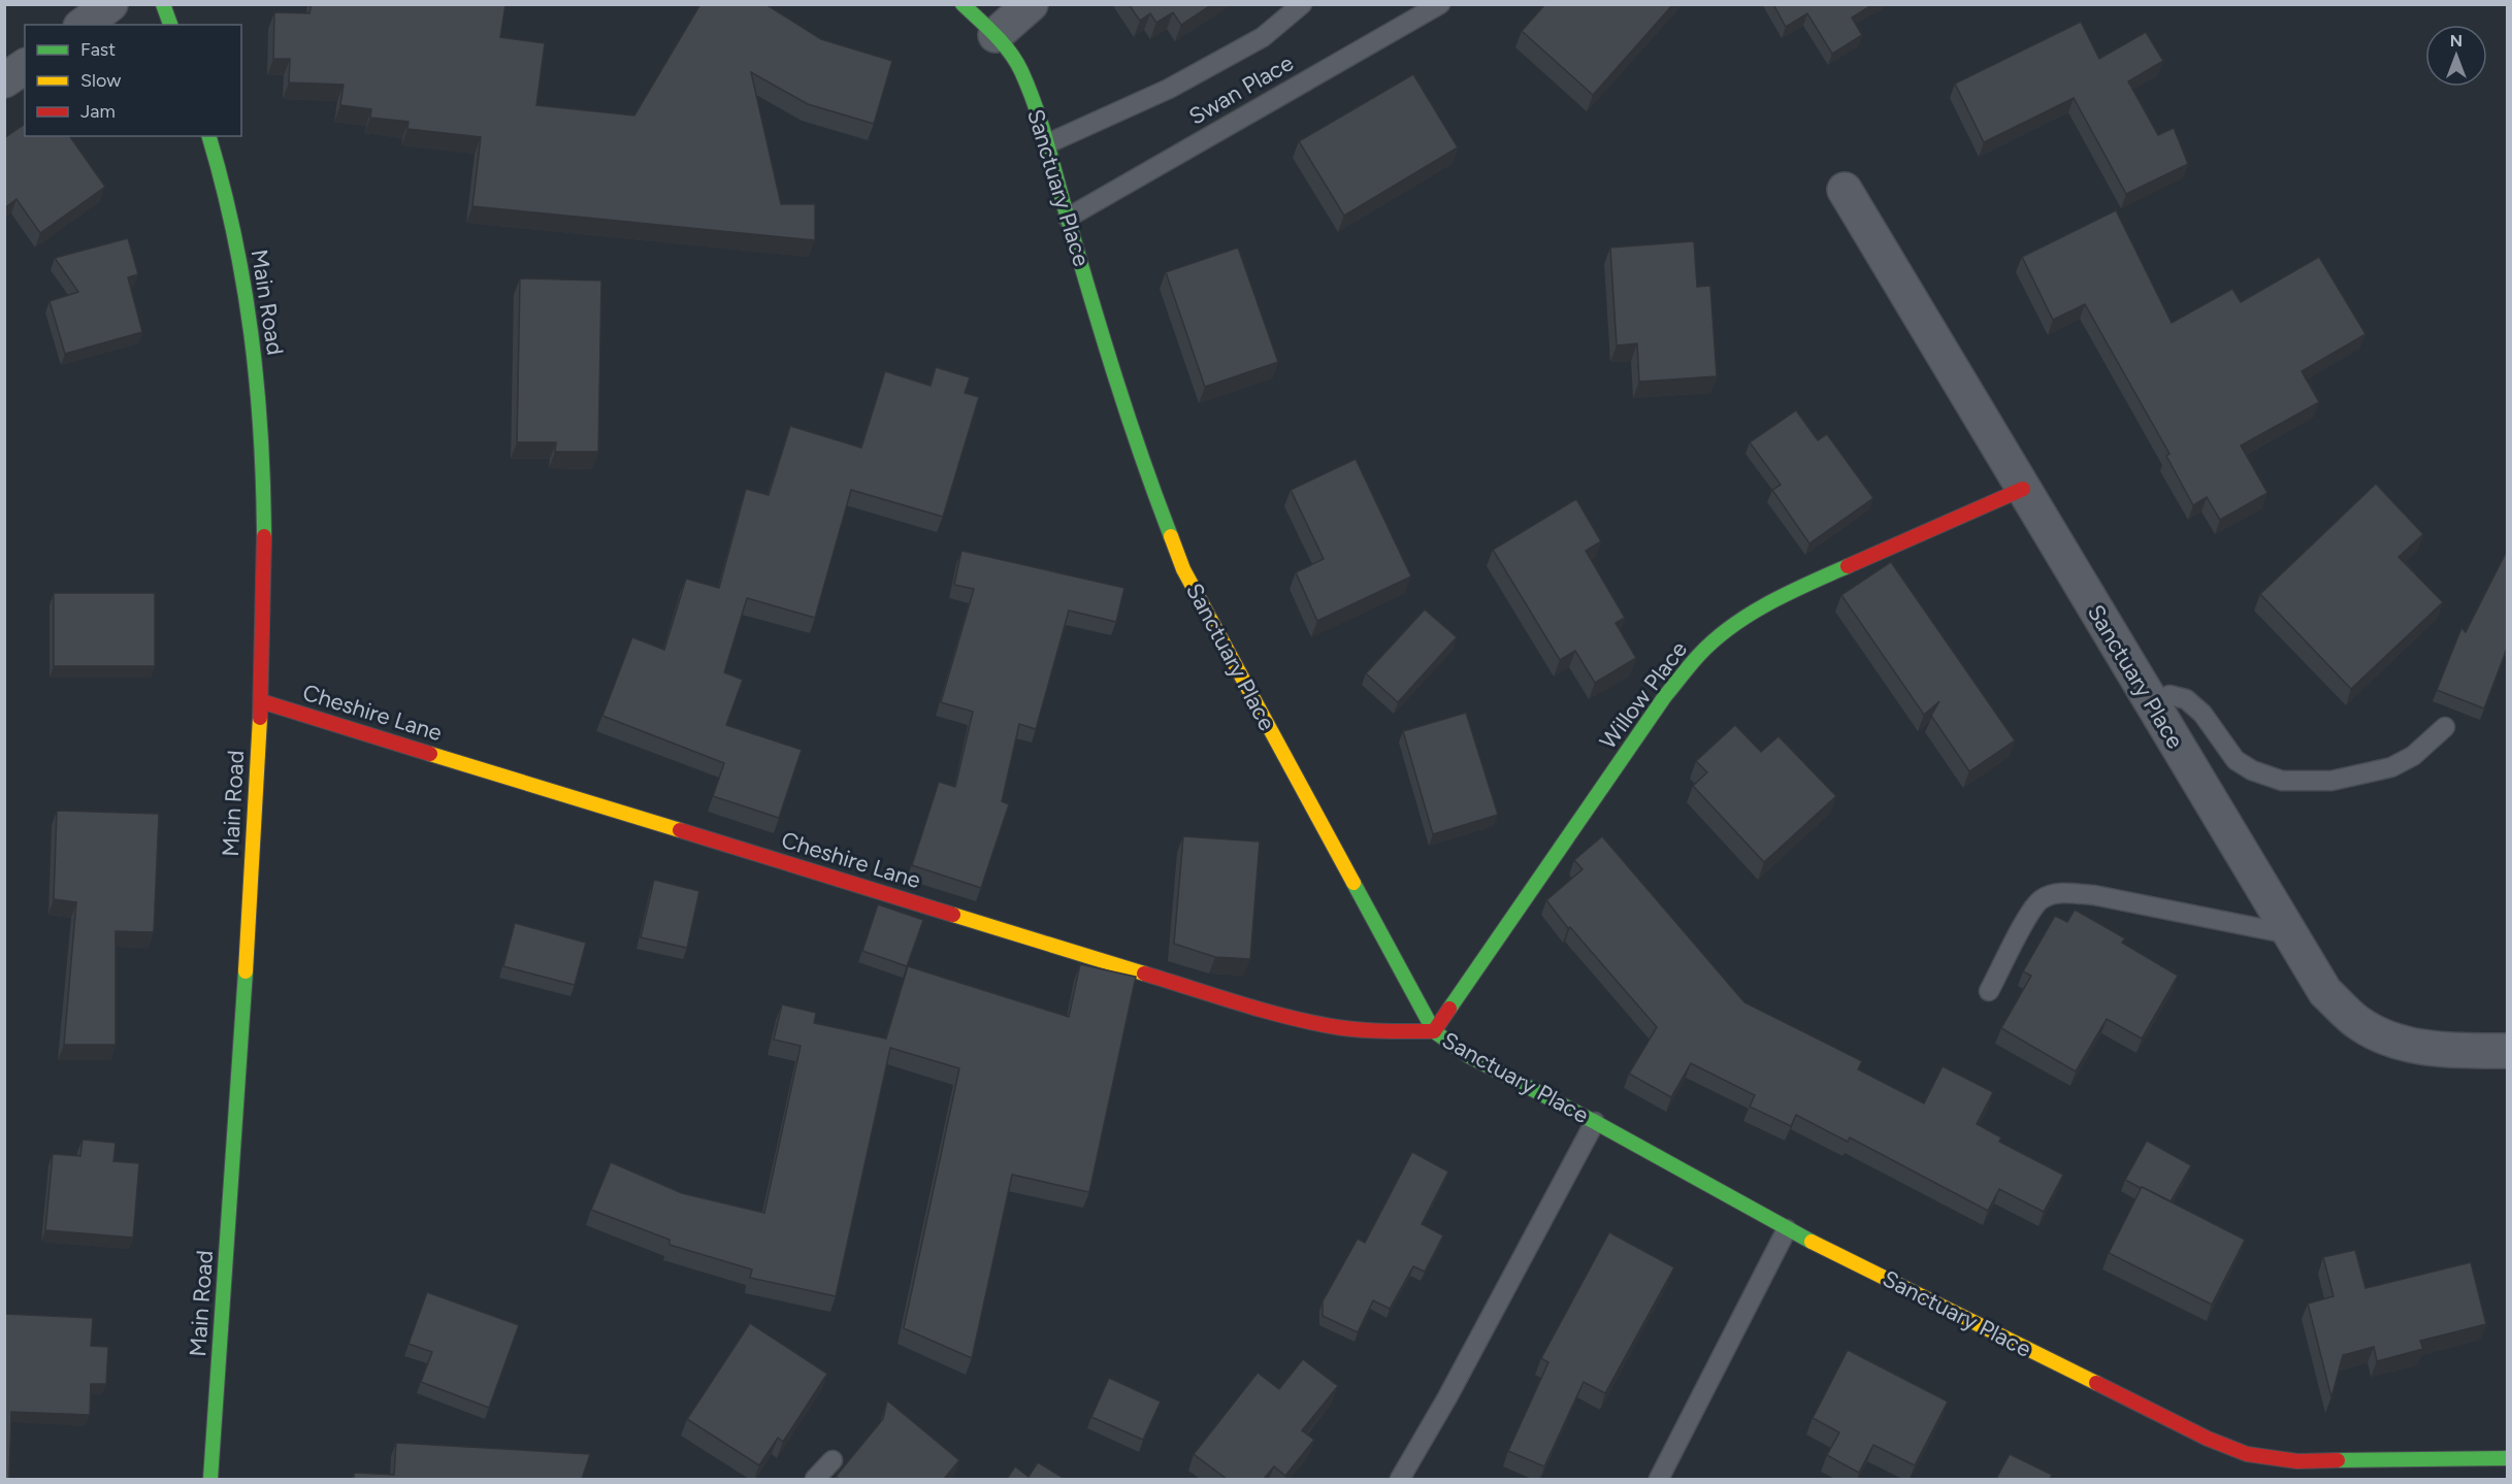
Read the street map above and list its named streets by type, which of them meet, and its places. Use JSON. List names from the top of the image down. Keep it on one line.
{"streets":{"street":["Sanctuary Place","Main Road","Willow Place","Cheshire Lane"],"lane":["Swan Place"]},"crossings":[["Swan Place","Sanctuary Place"],["Sanctuary Place","Willow Place"],["Sanctuary Place","Cheshire Lane"],["Main Road","Cheshire Lane"],["Willow Place","Cheshire Lane"]],"legend":["Fast","Slow","Jam"],"north":"top"}
